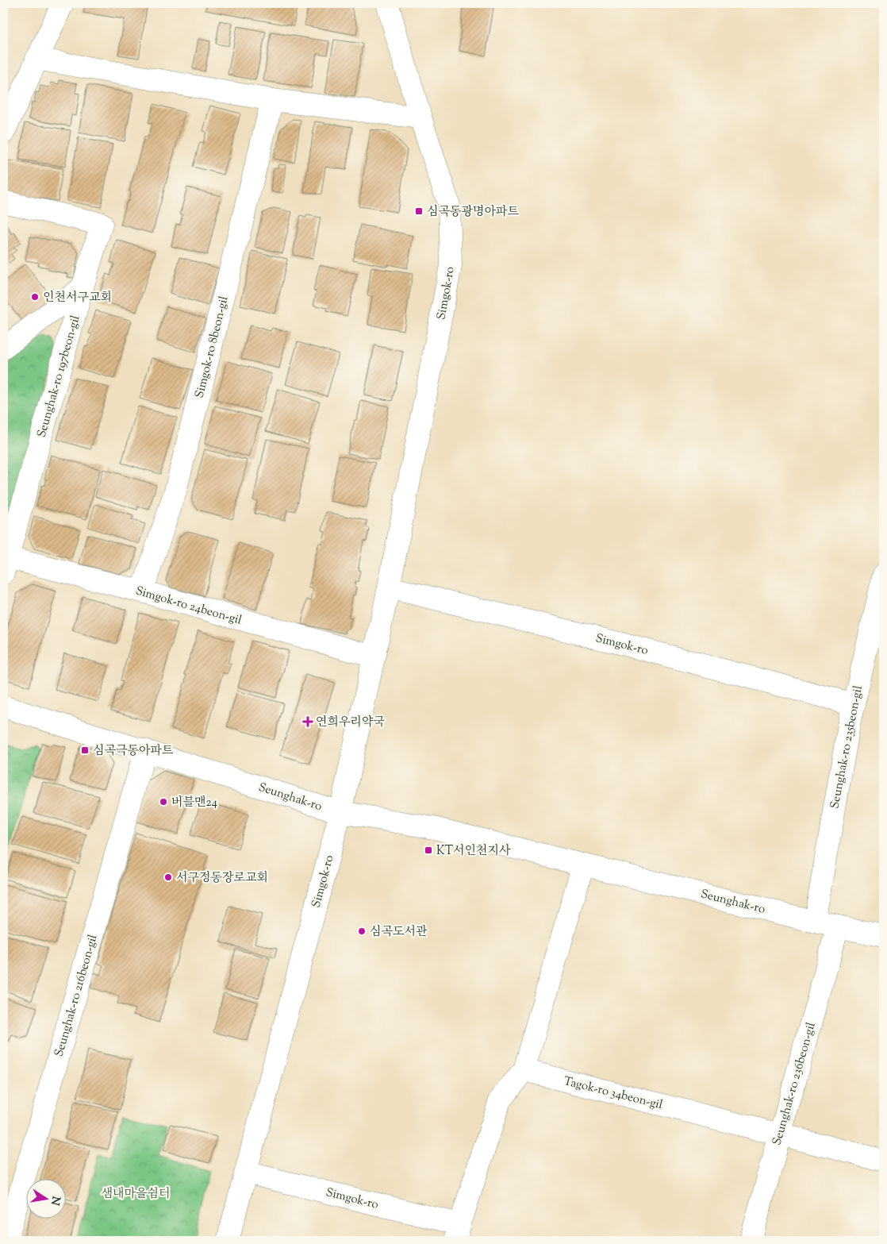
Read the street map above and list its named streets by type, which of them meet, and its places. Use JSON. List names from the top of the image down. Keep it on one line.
{"streets":{"street":["Simgok-ro","Simgok-ro 8beon-gil","Seunghak-ro 197beon-gil","Simgok-ro 24beon-gil","Seunghak-ro 235beon-gil","Seunghak-ro","Seunghak-ro 216beon-gil","Seunghak-ro 236beon-gil","Tagok-ro 34beon-gil"]},"crossings":[["Simgok-ro","Simgok-ro 24beon-gil"],["Simgok-ro","Seunghak-ro 235beon-gil"],["Simgok-ro","Seunghak-ro"],["Simgok-ro 8beon-gil","Simgok-ro 24beon-gil"],["Seunghak-ro 197beon-gil","Simgok-ro 24beon-gil"],["Seunghak-ro 235beon-gil","Seunghak-ro"],["Seunghak-ro","Seunghak-ro 216beon-gil"],["Seunghak-ro","Seunghak-ro 236beon-gil"],["Seunghak-ro 236beon-gil","Tagok-ro 34beon-gil"]],"parks":["샘내마을쉼터"],"places":{"transit":["심곡동광명아파트","심곡극동아파트","KT서인천지사"],"other":["인천서구교회","버블맨24","서구정동장로교회","심곡도서관"],"health":["연희우리약국"]},"north":"right"}
